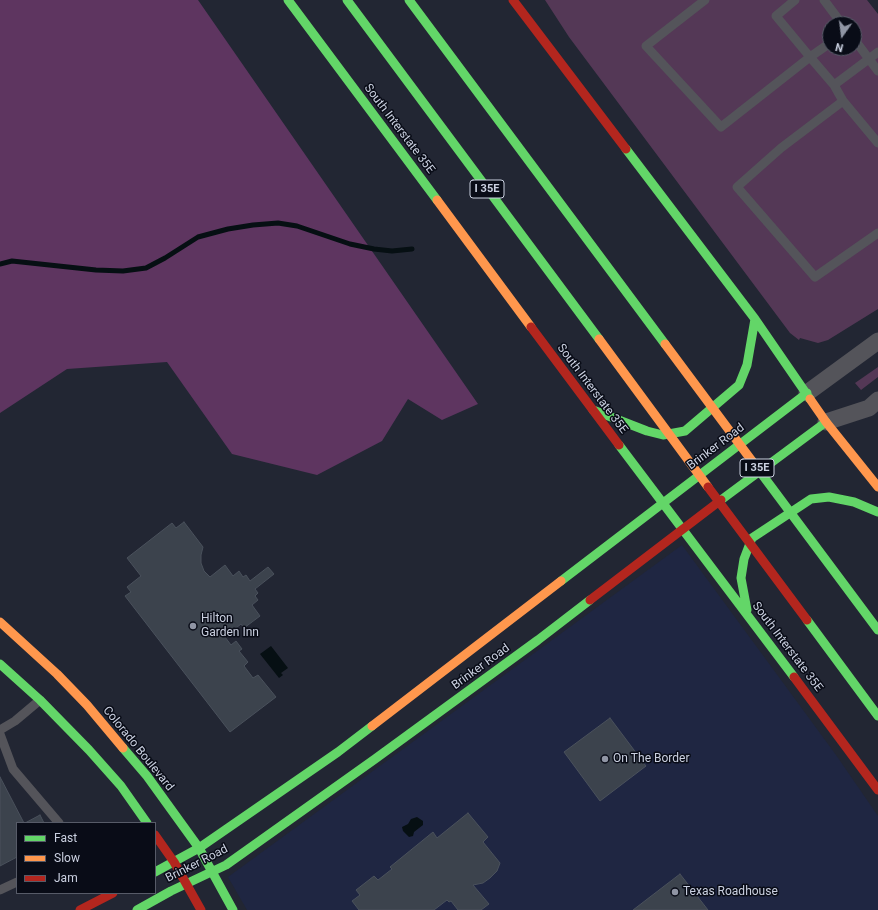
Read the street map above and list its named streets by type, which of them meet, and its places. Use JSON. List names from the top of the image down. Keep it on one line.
{"streets":{"main road":["South Interstate 35E","I 35E","Brinker Road","Colorado Boulevard"]},"crossings":[["South Interstate 35E","Brinker Road"],["Brinker Road","Colorado Boulevard"]],"places":["Hilton Garden Inn","On The Border","Texas Roadhouse"],"legend":["Fast","Slow","Jam"],"north":"bottom"}
